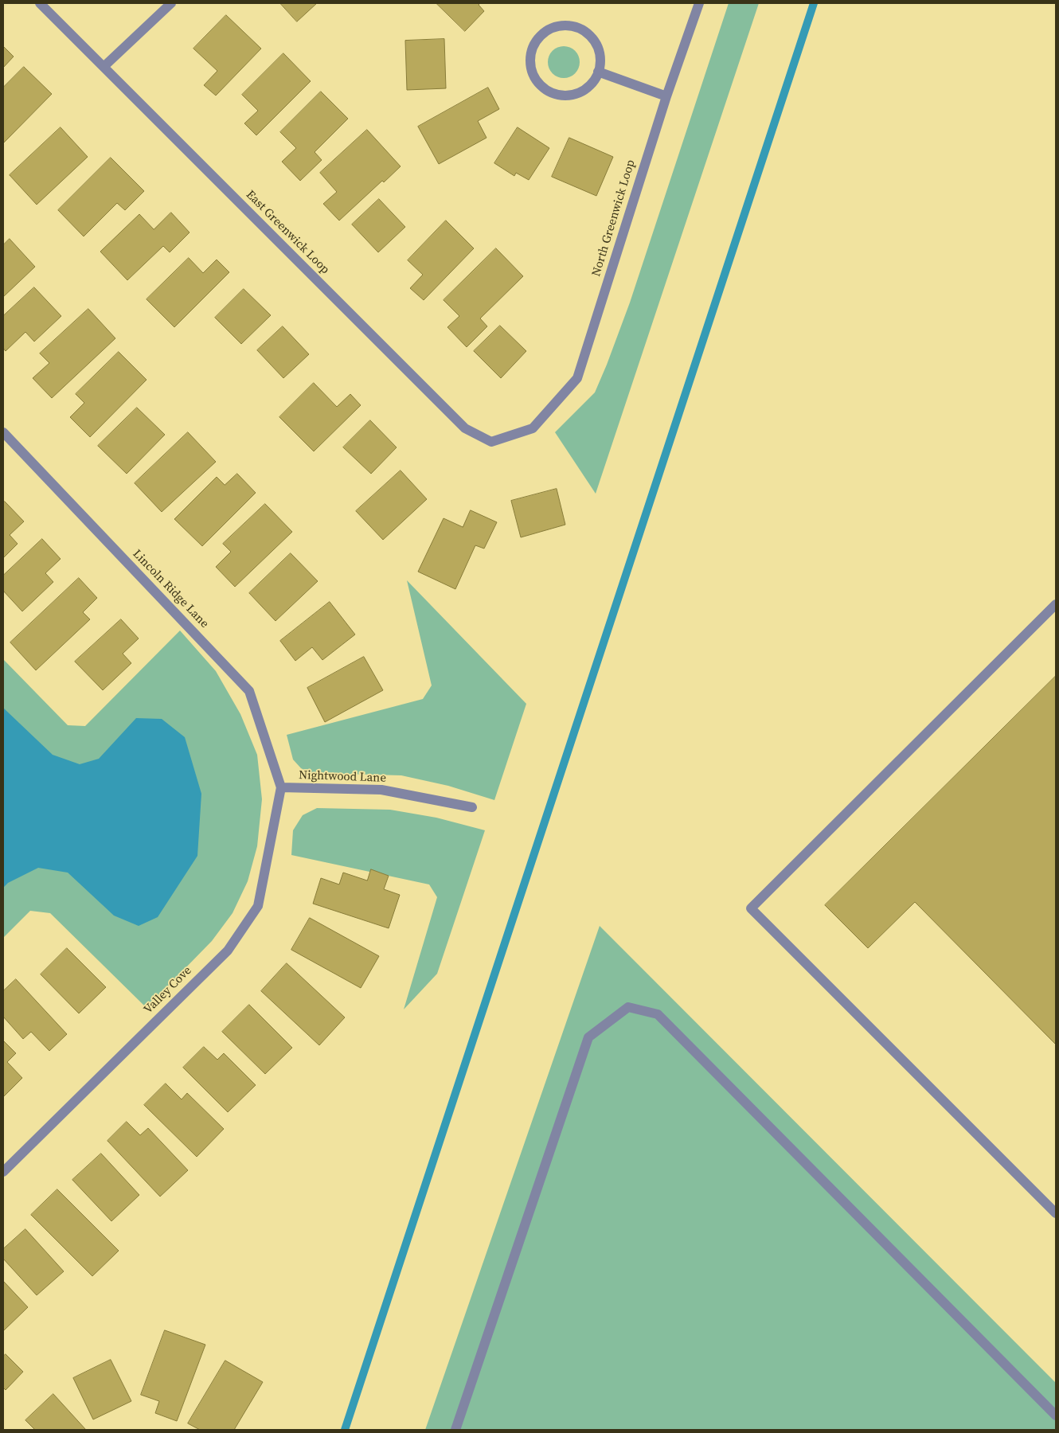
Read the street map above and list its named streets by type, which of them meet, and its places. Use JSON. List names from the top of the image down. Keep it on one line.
{"streets":{"street":["North Greenwick Loop","East Greenwick Loop","Lincoln Ridge Lane","Nightwood Lane","Valley Cove"]},"crossings":[["North Greenwick Loop","East Greenwick Loop"],["Lincoln Ridge Lane","Nightwood Lane"],["Lincoln Ridge Lane","Valley Cove"],["Nightwood Lane","Valley Cove"]]}
